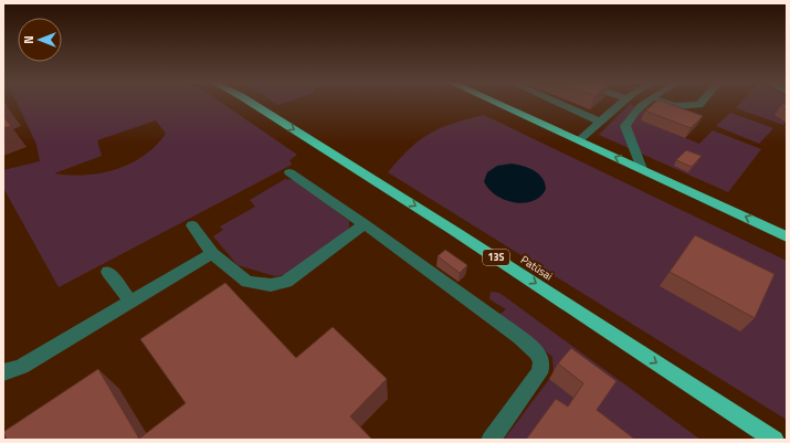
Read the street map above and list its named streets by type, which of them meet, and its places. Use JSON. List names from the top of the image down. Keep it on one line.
{"streets":{"highway":["13S","Patūsai"]},"one_way":["Patūsai"],"north":"left"}
